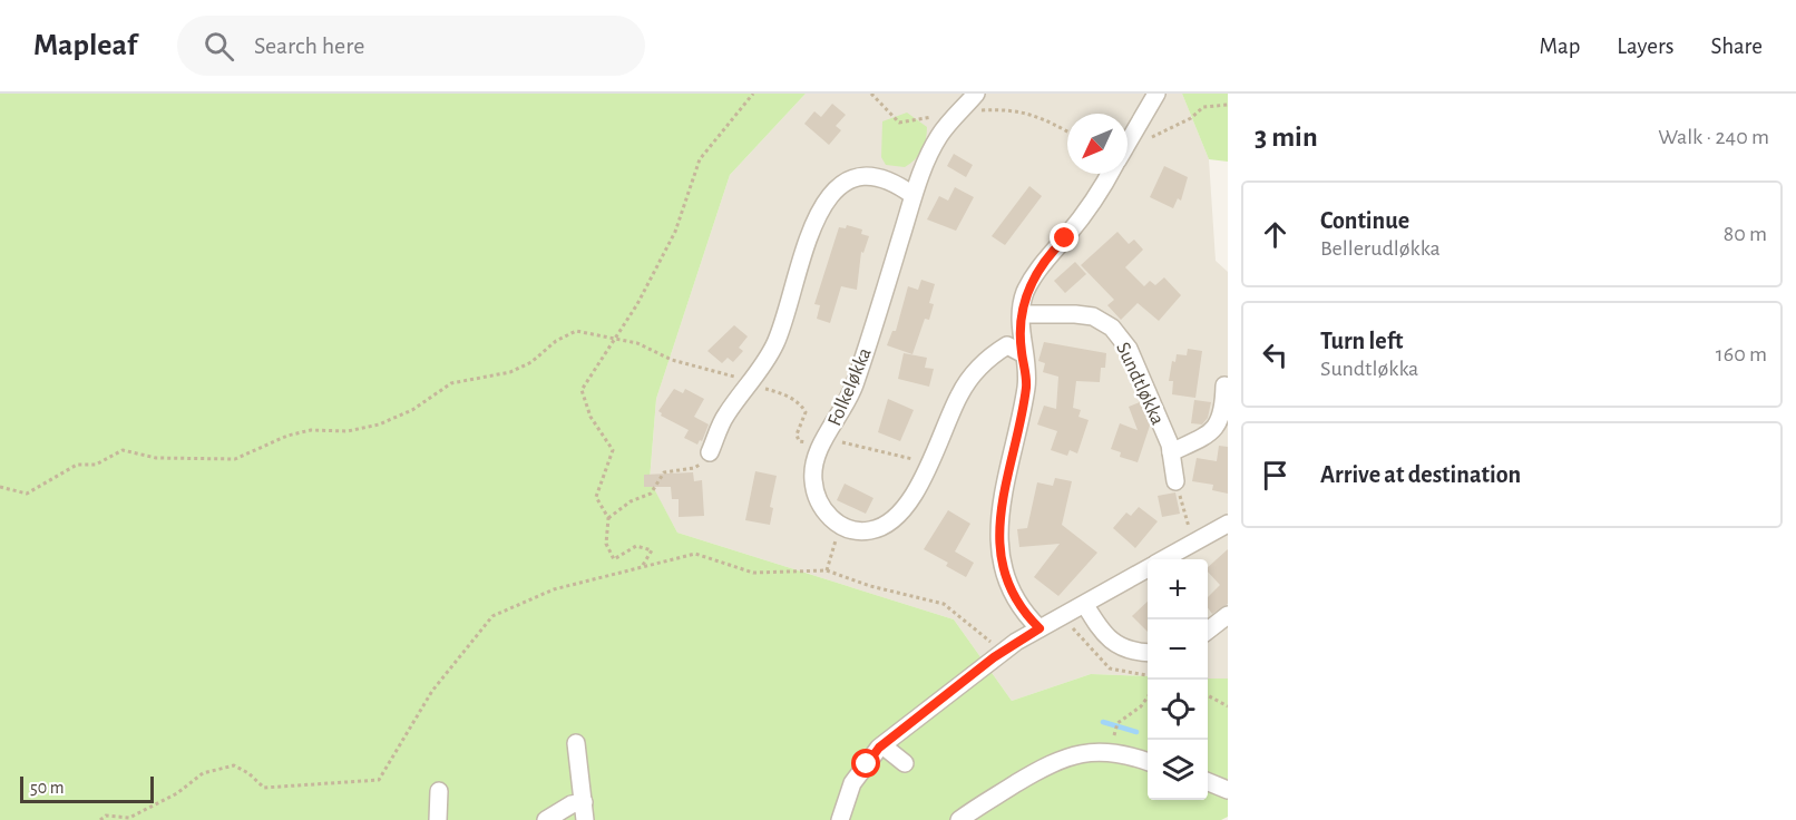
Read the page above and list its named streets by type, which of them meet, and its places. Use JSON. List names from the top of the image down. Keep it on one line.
{"streets":{"street":["Sundtløkka","Folkeløkka"]},"scale_bar":"50 m","north":"bottom left","page":{"header":"Mapleaf","search":"Search here","nav":["Map","Layers","Share"],"heading":["3 min","Walk · 240 m"],"list":[["Continue","Bellerudløkka","80 m"],["Turn left","Sundtløkka","160 m"],"Arrive at destination"],"map_buttons":["+","−"],"scale":"50 m"}}
